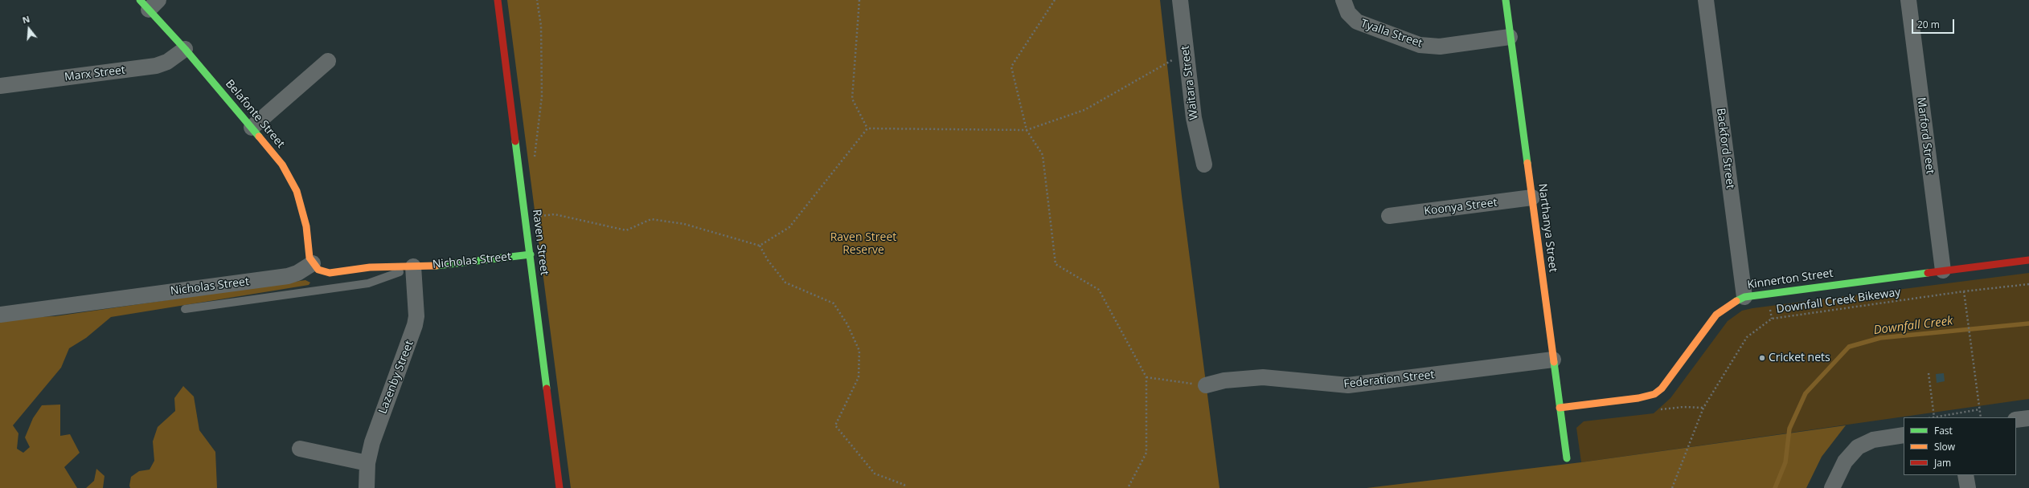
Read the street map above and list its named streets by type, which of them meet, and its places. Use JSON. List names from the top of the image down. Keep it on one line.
{"streets":{"street":["Tyalla Street","Marx Street","Waitara Street","Belafonte Street","Marford Street","Backford Street","Koonya Street","Narthanya Street","Raven Street","Nicholas Street","Kinnerton Street","Lazenby Street","Federation Street"],"path":["Downfall Creek Bikeway"]},"crossings":[["Tyalla Street","Narthanya Street"],["Marx Street","Belafonte Street"],["Belafonte Street","Nicholas Street"],["Marford Street","Kinnerton Street"],["Backford Street","Kinnerton Street"],["Koonya Street","Narthanya Street"],["Narthanya Street","Kinnerton Street"],["Narthanya Street","Federation Street"],["Raven Street","Nicholas Street"],["Nicholas Street","Lazenby Street"]],"water":["Downfall Creek"],"parks":["Raven Street Reserve"],"places":["Cricket nets"],"legend":["Fast","Slow","Jam"],"scale_bar":"20 m","north":"top"}
